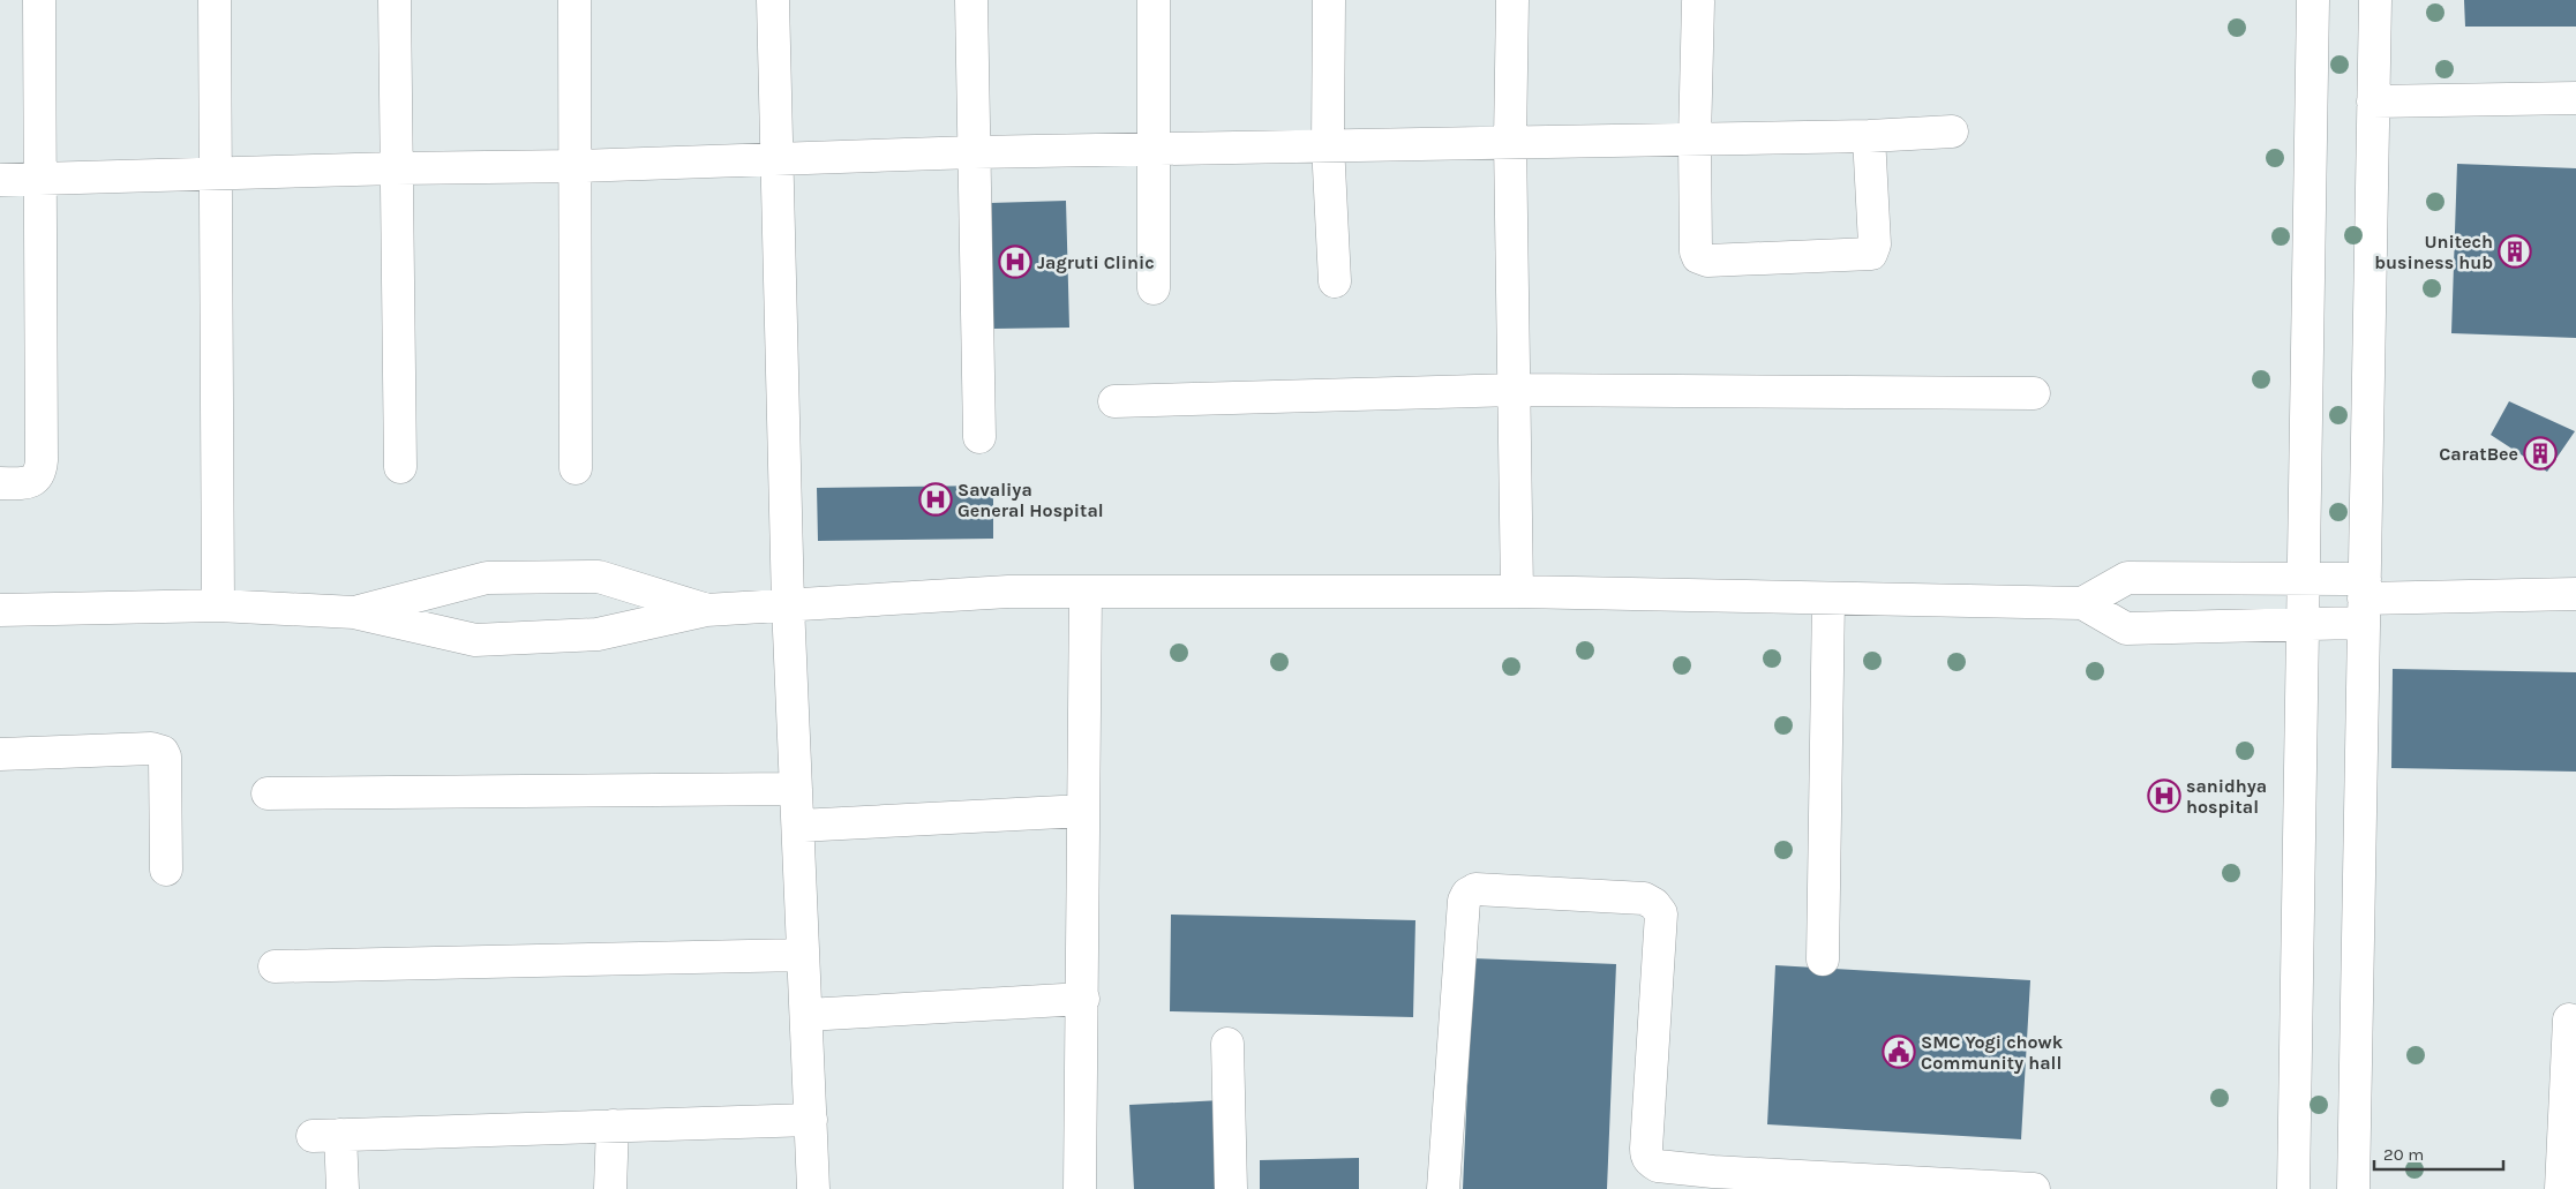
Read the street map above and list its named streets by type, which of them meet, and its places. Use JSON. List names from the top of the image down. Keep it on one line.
{"places":{"building":["Unitech business hub","CaratBee"],"hospital":["Jagruti Clinic","Savaliya General Hospital","sanidhya hospital"],"public building":["SMC Yogi chowk Community hall"]},"scale_bar":"20 m"}
